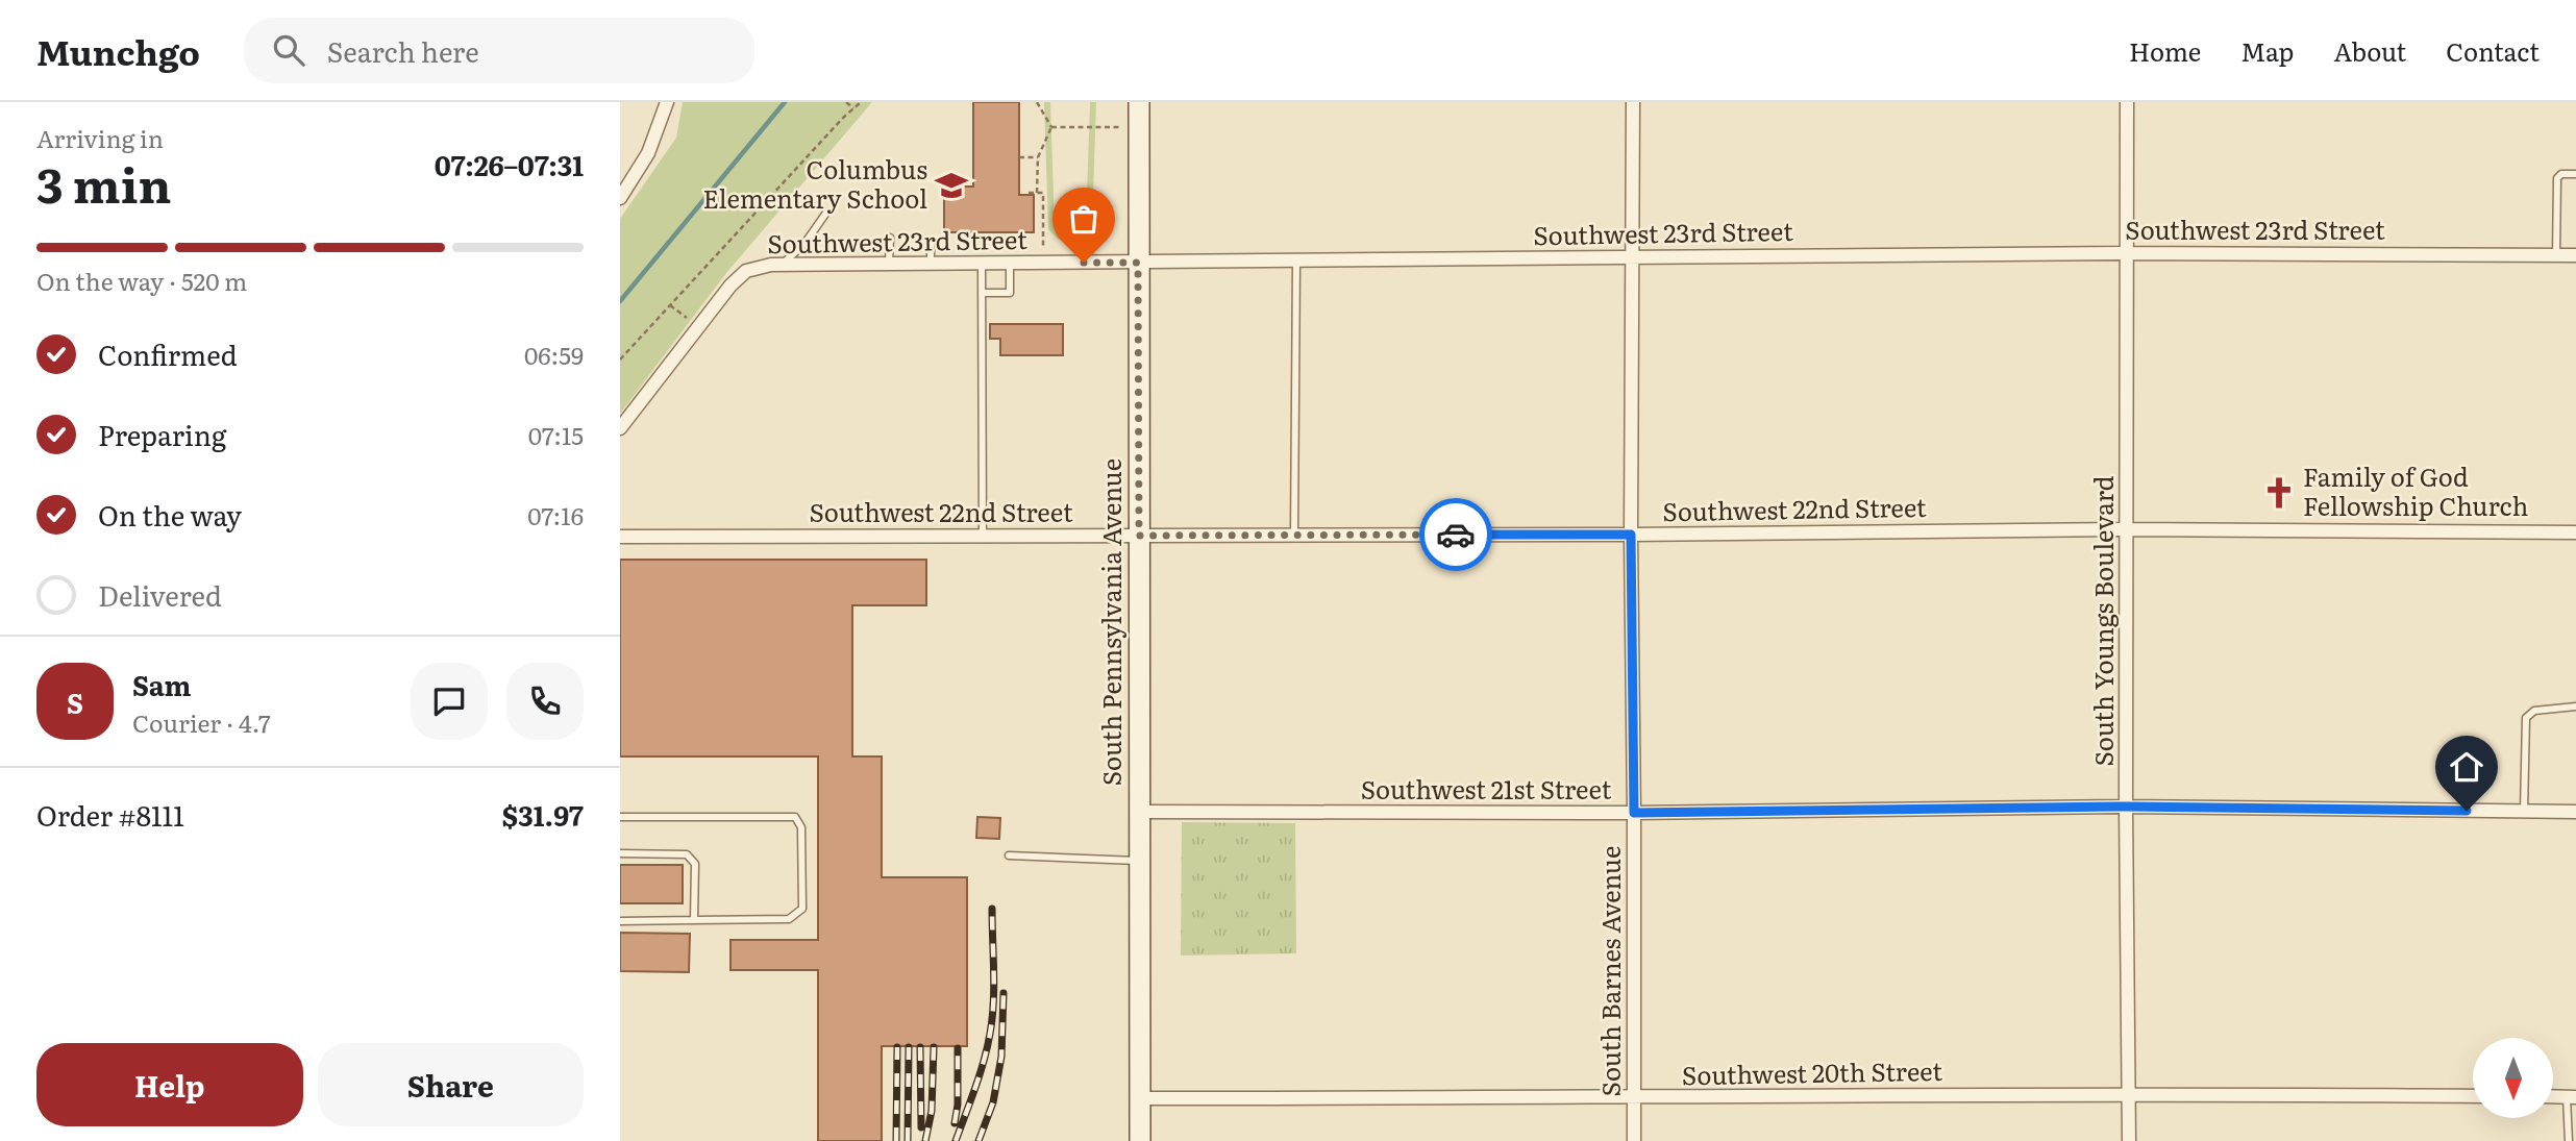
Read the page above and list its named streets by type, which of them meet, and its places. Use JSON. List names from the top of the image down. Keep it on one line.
{"streets":{"main road":["South Pennsylvania Avenue"],"street":["Southwest 23rd Street","Southwest 22nd Street","South Youngs Boulevard","Southwest 21st Street","South Barnes Avenue","Southwest 20th Street"]},"crossings":[["Southwest 23rd Street","South Youngs Boulevard"],["Southwest 23rd Street","South Pennsylvania Avenue"],["Southwest 23rd Street","South Barnes Avenue"],["Southwest 22nd Street","South Youngs Boulevard"],["Southwest 22nd Street","South Pennsylvania Avenue"],["Southwest 22nd Street","South Barnes Avenue"],["South Youngs Boulevard","Southwest 21st Street"],["South Youngs Boulevard","Southwest 20th Street"],["South Pennsylvania Avenue","Southwest 21st Street"],["South Pennsylvania Avenue","Southwest 20th Street"],["Southwest 21st Street","South Barnes Avenue"],["South Barnes Avenue","Southwest 20th Street"]],"places":{"school or university":["Columbus Elementary School"],"church":["Family of God Fellowship Church"]},"north":"bottom","page":{"header":"Munchgo","search":"Search here","nav":["Home","Map","About","Contact"],"heading":["3 min","Arriving in","07:26–07:31"],"panel":["Sam","Courier · 4.7","Order #8111","$31.97"],"bar":"On the way · 520 m","list":[["Confirmed","06:59"],["Preparing","07:15"],["On the way","07:16"],"Delivered"],"round":"S","buttons":["Help","Share"]}}
